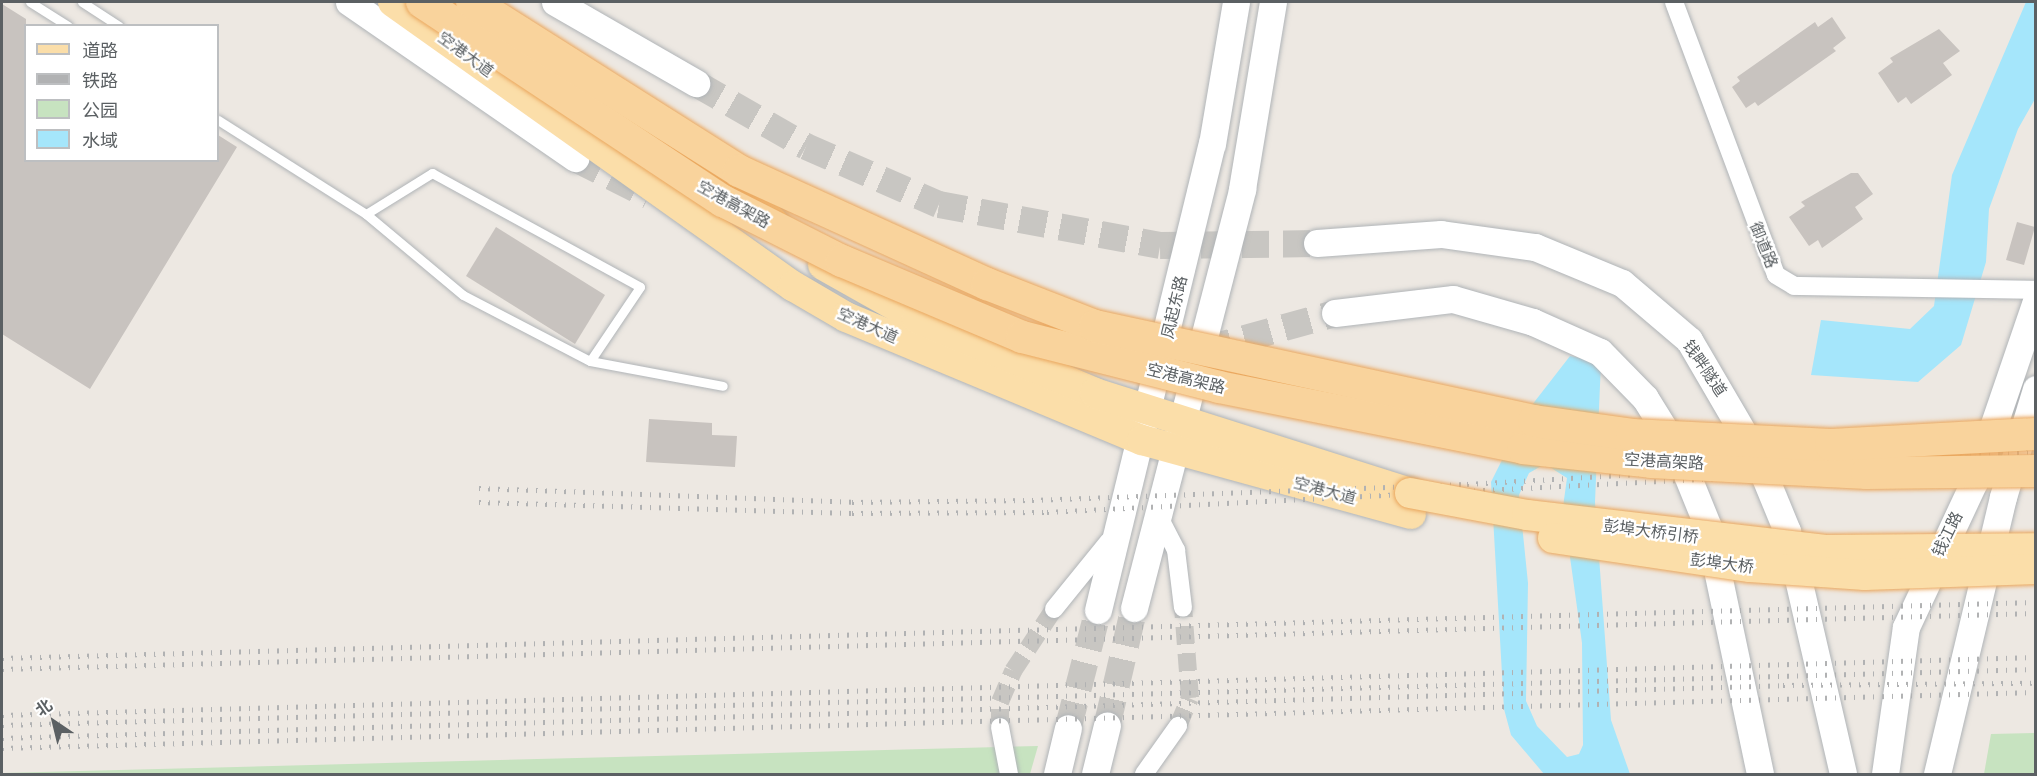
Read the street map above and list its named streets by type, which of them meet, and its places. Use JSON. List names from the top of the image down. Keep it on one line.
{"streets":{"highway":["空港高架路"],"main road":["空港大道","凤起东路","钱畔隧道","彭埠大桥引桥","钱江路","彭埠大桥"],"street":["御道路"]},"crossings":[["空港大道","凤起东路"],["空港大道","彭埠大桥引桥"],["空港大道","彭埠大桥"],["彭埠大桥引桥","彭埠大桥"]],"legend":["道路","铁路","公园","水域"],"north":"top left"}
